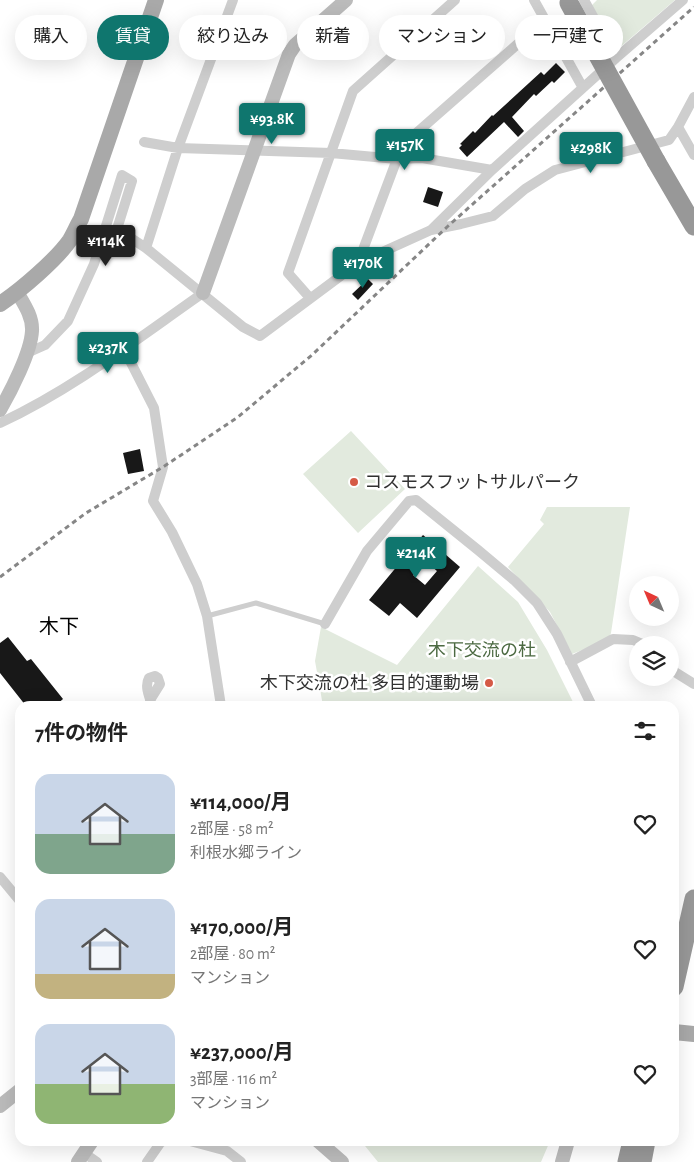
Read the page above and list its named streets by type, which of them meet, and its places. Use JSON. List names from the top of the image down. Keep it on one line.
{"districts":["木下"],"parks":["木下交流の杜"],"places":["コスモスフットサルパーク","木下交流の杜 多目的運動場"],"north":"top left","page":{"chip":["購入","賃貸","絞り込み","新着","マンション","一戸建て"],"price":["¥93.8K","¥157K","¥298K","¥114K","¥170K","¥237K","¥214K"],"heading":"7件の物件","list":[{"name":"¥114,000/月","note":"2部屋 · 58 m² · 利根水郷ライン"},{"name":"¥170,000/月","note":"2部屋 · 80 m² · マンション"},{"name":"¥237,000/月","note":"3部屋 · 116 m² · マンション"}]}}
